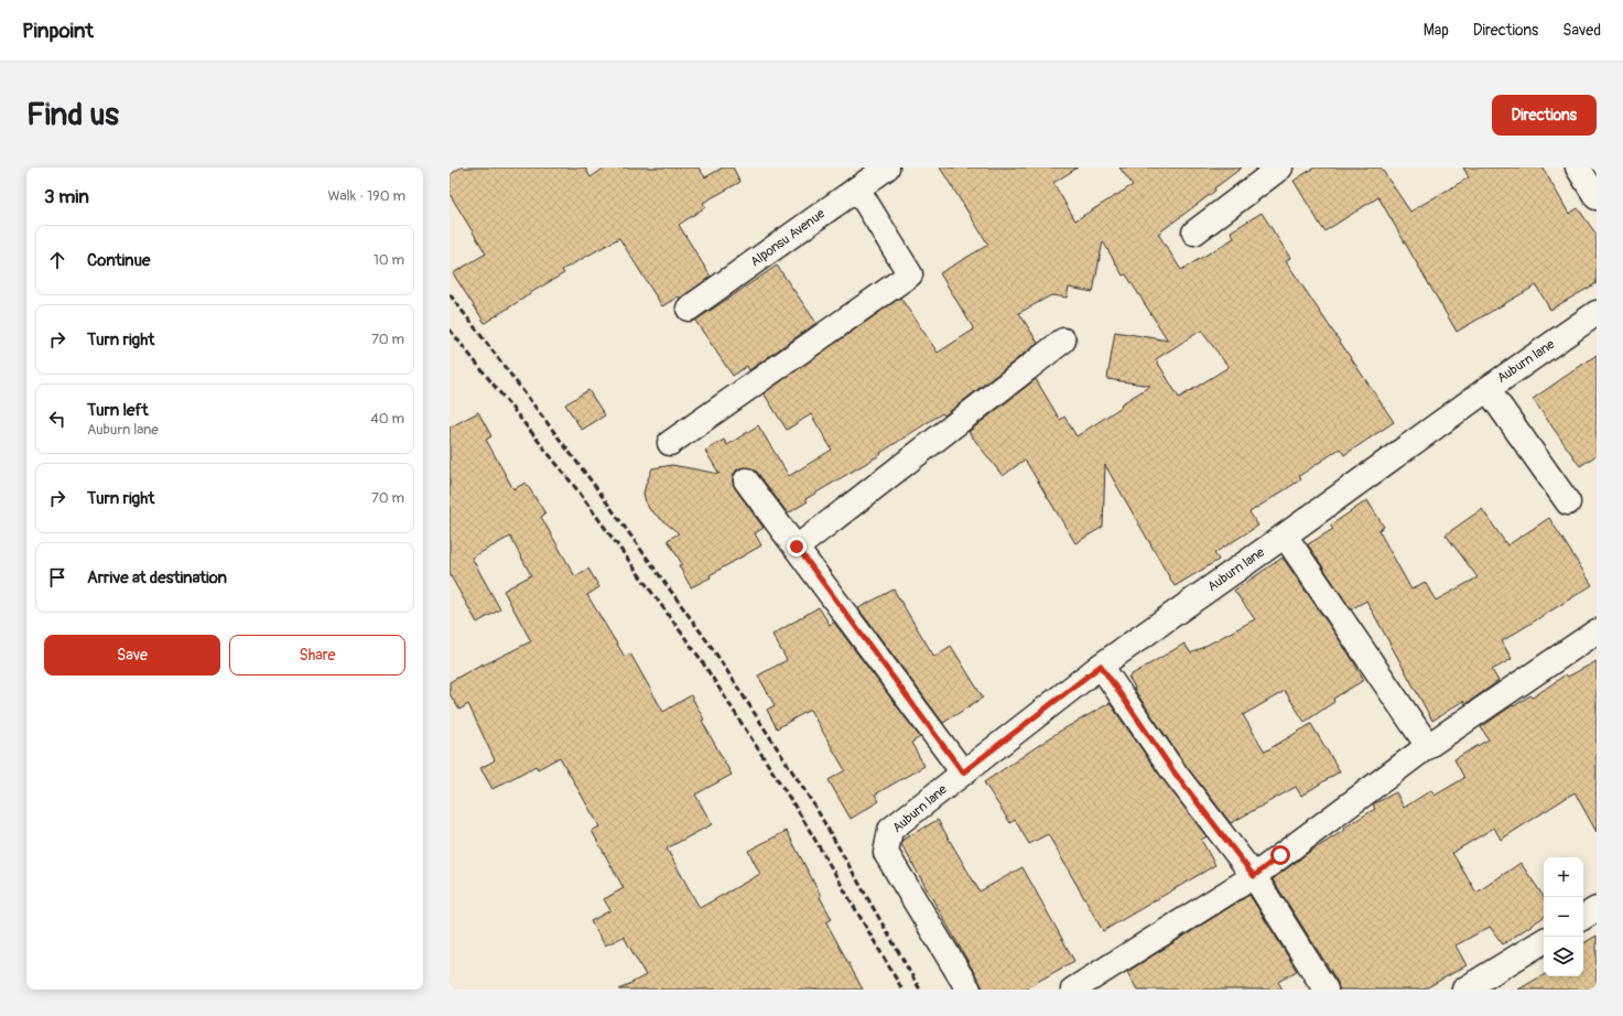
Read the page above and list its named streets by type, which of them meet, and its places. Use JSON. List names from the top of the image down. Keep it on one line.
{"streets":{"street":["Alponsu Avenue","Auburn lane"]},"page":{"header":"Pinpoint","nav":["Map","Directions","Saved"],"buttons":["Directions",["Save","Share"]],"title":"Find us","heading":["3 min","Walk · 190 m"],"list":[["Continue","10 m"],["Turn right","70 m"],["Turn left","Auburn lane","40 m"],["Turn right","70 m"],"Arrive at destination"],"map_buttons":["+","−"]}}
